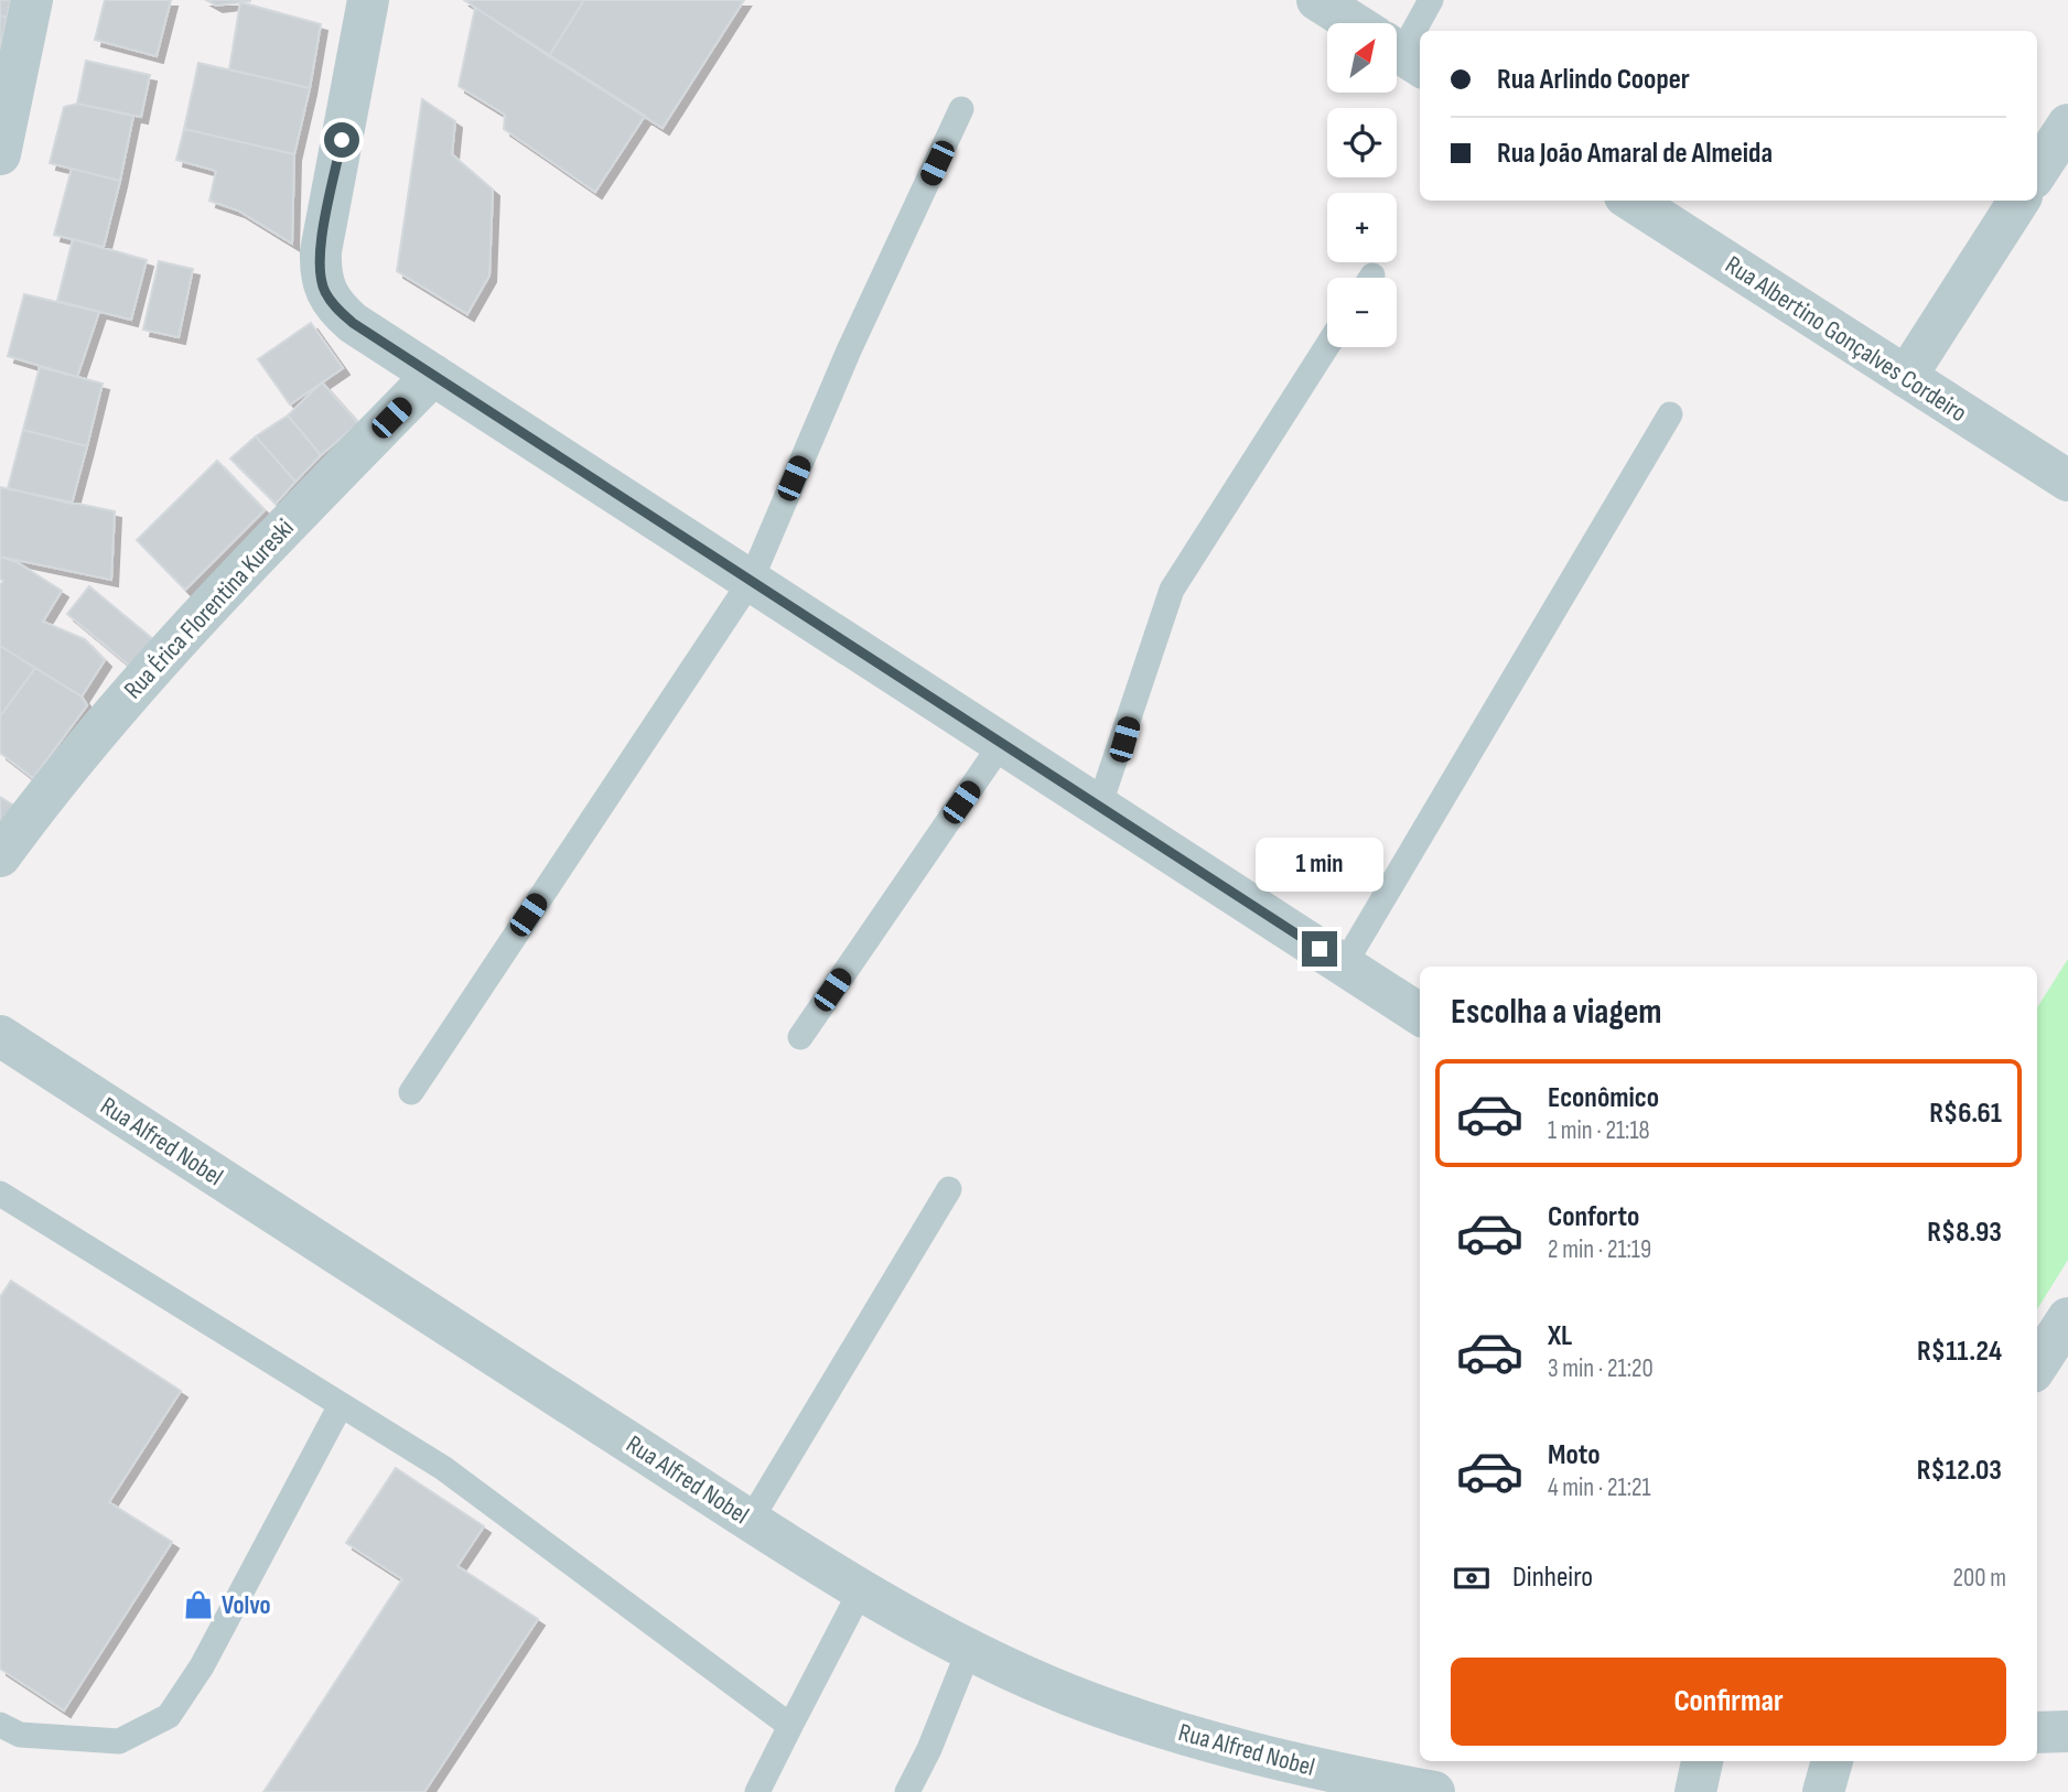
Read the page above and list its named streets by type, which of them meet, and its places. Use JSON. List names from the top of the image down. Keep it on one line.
{"streets":{"street":["Rua Albertino Gonçalves Cordeiro","Rua Érica Florentina Kureski","Rua Alfred Nobel"]},"places":{"shop":["Volvo"]},"north":"top right","page":{"map_buttons":["+","−"],"banner":["Rua Arlindo Cooper","Rua João Amaral de Almeida"],"bubble":"1 min","heading":"Escolha a viagem","list":[{"name":"Econômico","note":"1 min · 21:18","value":"R$6.61"},{"name":"Conforto","note":"2 min · 21:19","value":"R$8.93"},{"name":"XL","note":"3 min · 21:20","value":"R$11.24"},{"name":"Moto","note":"4 min · 21:21","value":"R$12.03"}],"pay":["Dinheiro","200 m"],"buttons":"Confirmar"}}
